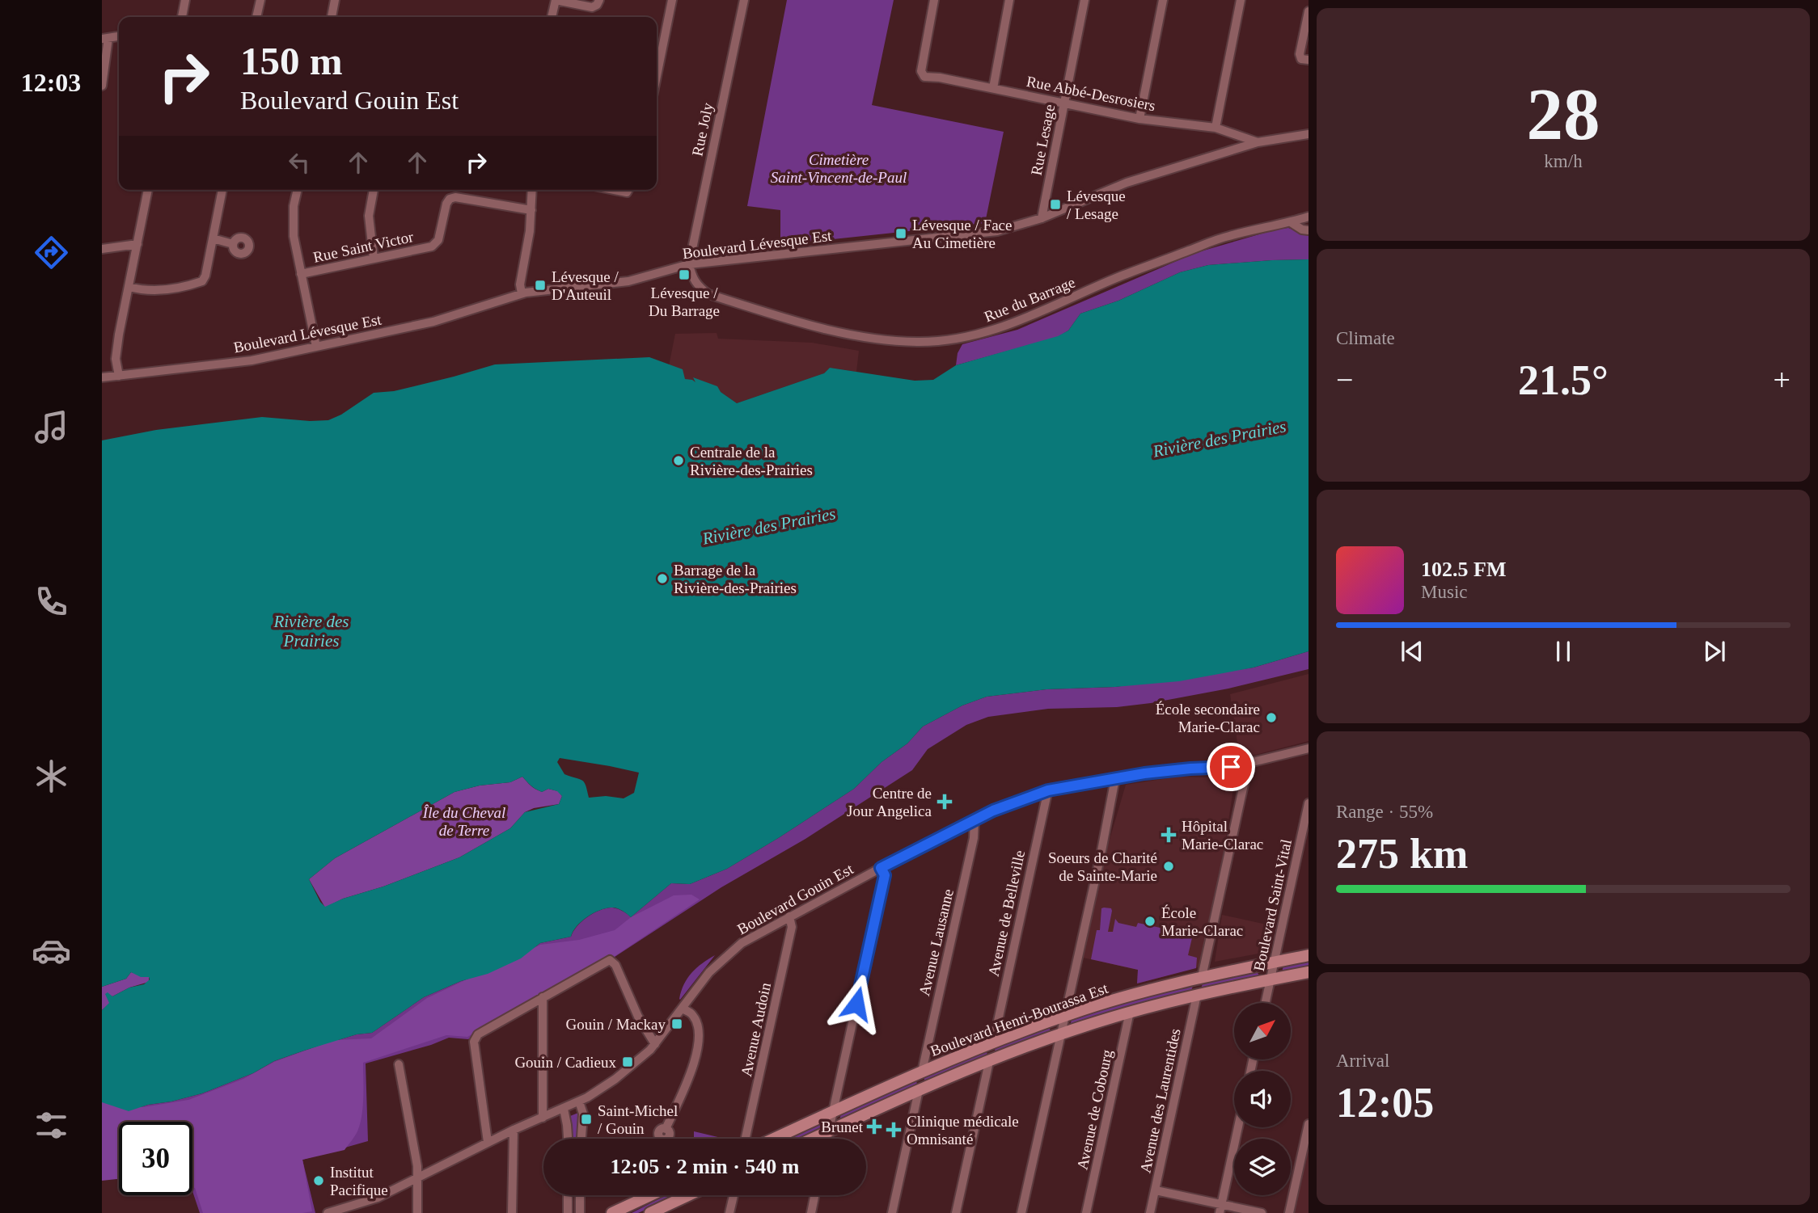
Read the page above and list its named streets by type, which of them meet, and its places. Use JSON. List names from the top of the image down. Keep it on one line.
{"streets":{"main road":["Boulevard Henri-Bourassa Est"],"street":["Rue Abbé-Desrosiers","Rue Joly","Rue Lesage","Boulevard Lévesque Est","Rue Saint Victor","Rue du Barrage","Boulevard Gouin Est","Boulevard Saint-Vital","Avenue de Belleville","Avenue Lausanne","Avenue Audoin","Avenue des Laurentides","Avenue de Cobourg"]},"crossings":[["Rue Abbé-Desrosiers","Rue Lesage"],["Rue Abbé-Desrosiers","Boulevard Lévesque Est"],["Rue Joly","Boulevard Lévesque Est"],["Rue Joly","Rue du Barrage"],["Rue Lesage","Boulevard Lévesque Est"],["Boulevard Lévesque Est","Rue du Barrage"],["Boulevard Gouin Est","Avenue de Belleville"],["Boulevard Gouin Est","Avenue Lausanne"],["Boulevard Gouin Est","Avenue Audoin"],["Boulevard Saint-Vital","Boulevard Henri-Bourassa Est"],["Avenue de Belleville","Boulevard Henri-Bourassa Est"],["Avenue Lausanne","Boulevard Henri-Bourassa Est"],["Boulevard Henri-Bourassa Est","Avenue des Laurentides"],["Boulevard Henri-Bourassa Est","Avenue de Cobourg"]],"water":["Rivière des Prairies"],"parks":["Cimetière Saint-Vincent-de-Paul","Île du Cheval de Terre"],"places":{"transit":["Lévesque / Lesage","Lévesque / Face Au Cimetière","Lévesque / Du Barrage","Lévesque / D'Auteuil","Gouin / Mackay","Gouin / Cadieux","Saint-Michel / Gouin"],"other":["Centrale de la Rivière-des-Prairies","Barrage de la Rivière-des-Prairies","École secondaire Marie-Clarac","Soeurs de Charité de Sainte-Marie","École Marie-Clarac","Institut Pacifique"],"health":["Centre de Jour Angelica","Hôpital Marie-Clarac","Brunet","Clinique médicale Omnisanté"]},"north":"top right","page":{"tabs":"12:03","tile":[["28","km/h"],"Climate",["Range · 55%","275 km"],["Arrival","12:05"]],"turn":["150 m","Boulevard Gouin Est"],"heat":["−","21.5°","+"],"song":["102.5 FM","Music"],"limit":"30","trip":"12:05 · 2 min · 540 m"}}
